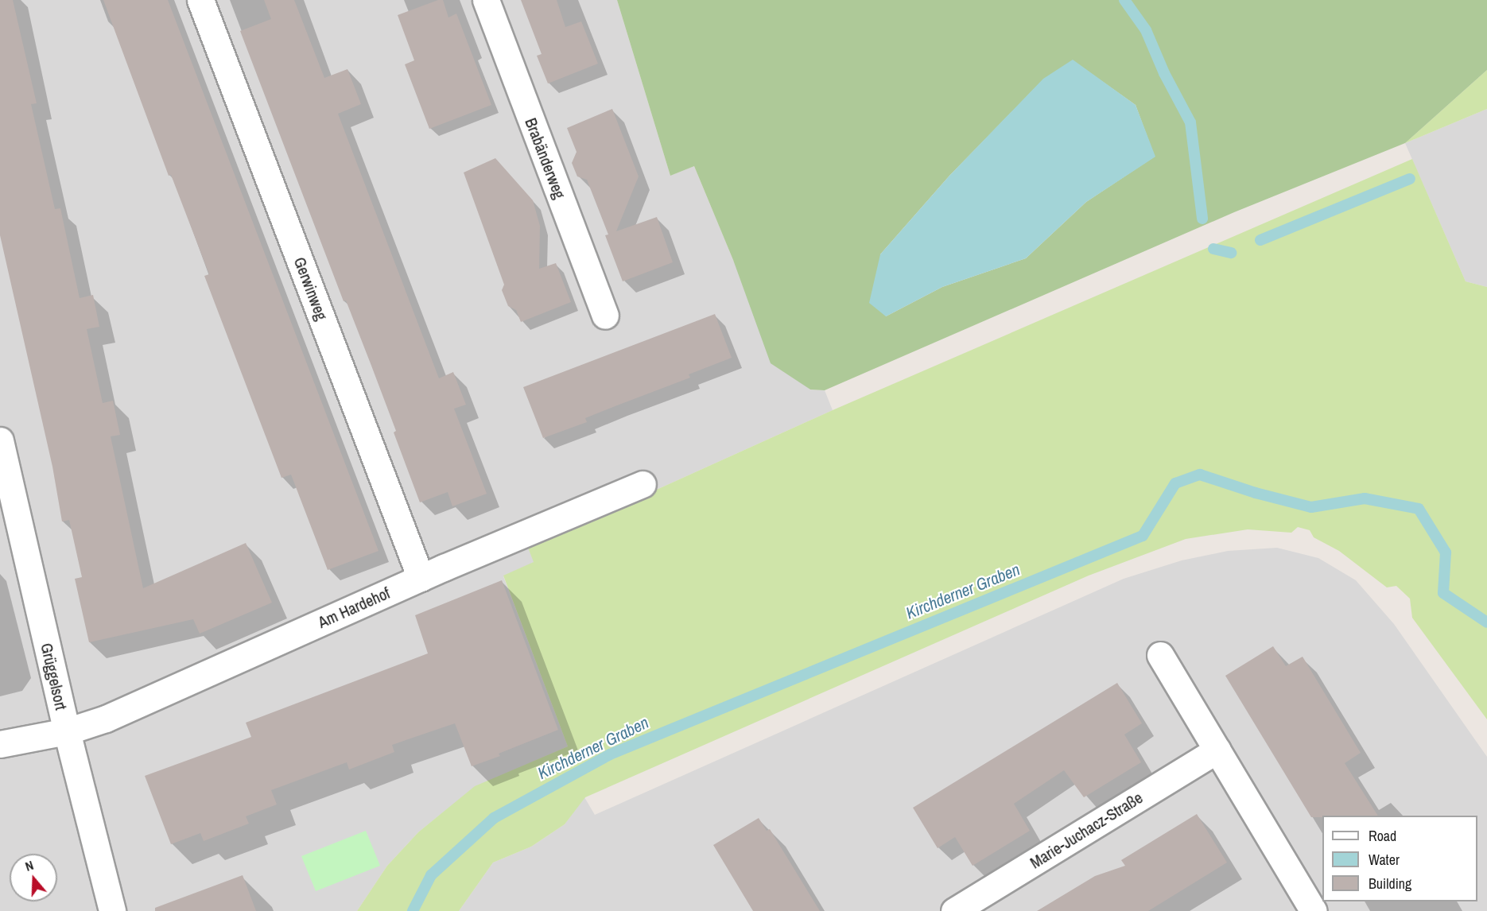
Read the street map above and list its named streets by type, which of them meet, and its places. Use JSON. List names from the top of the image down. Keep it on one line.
{"streets":{"street":["Brabänderweg","Gerwinweg","Am Hardehof","Grüggelsort","Marie-Juchacz-Straße"]},"crossings":[["Gerwinweg","Am Hardehof"],["Am Hardehof","Grüggelsort"]],"water":["Kirchderner Graben"],"legend":["Road","Water","Building"],"north":"top"}
